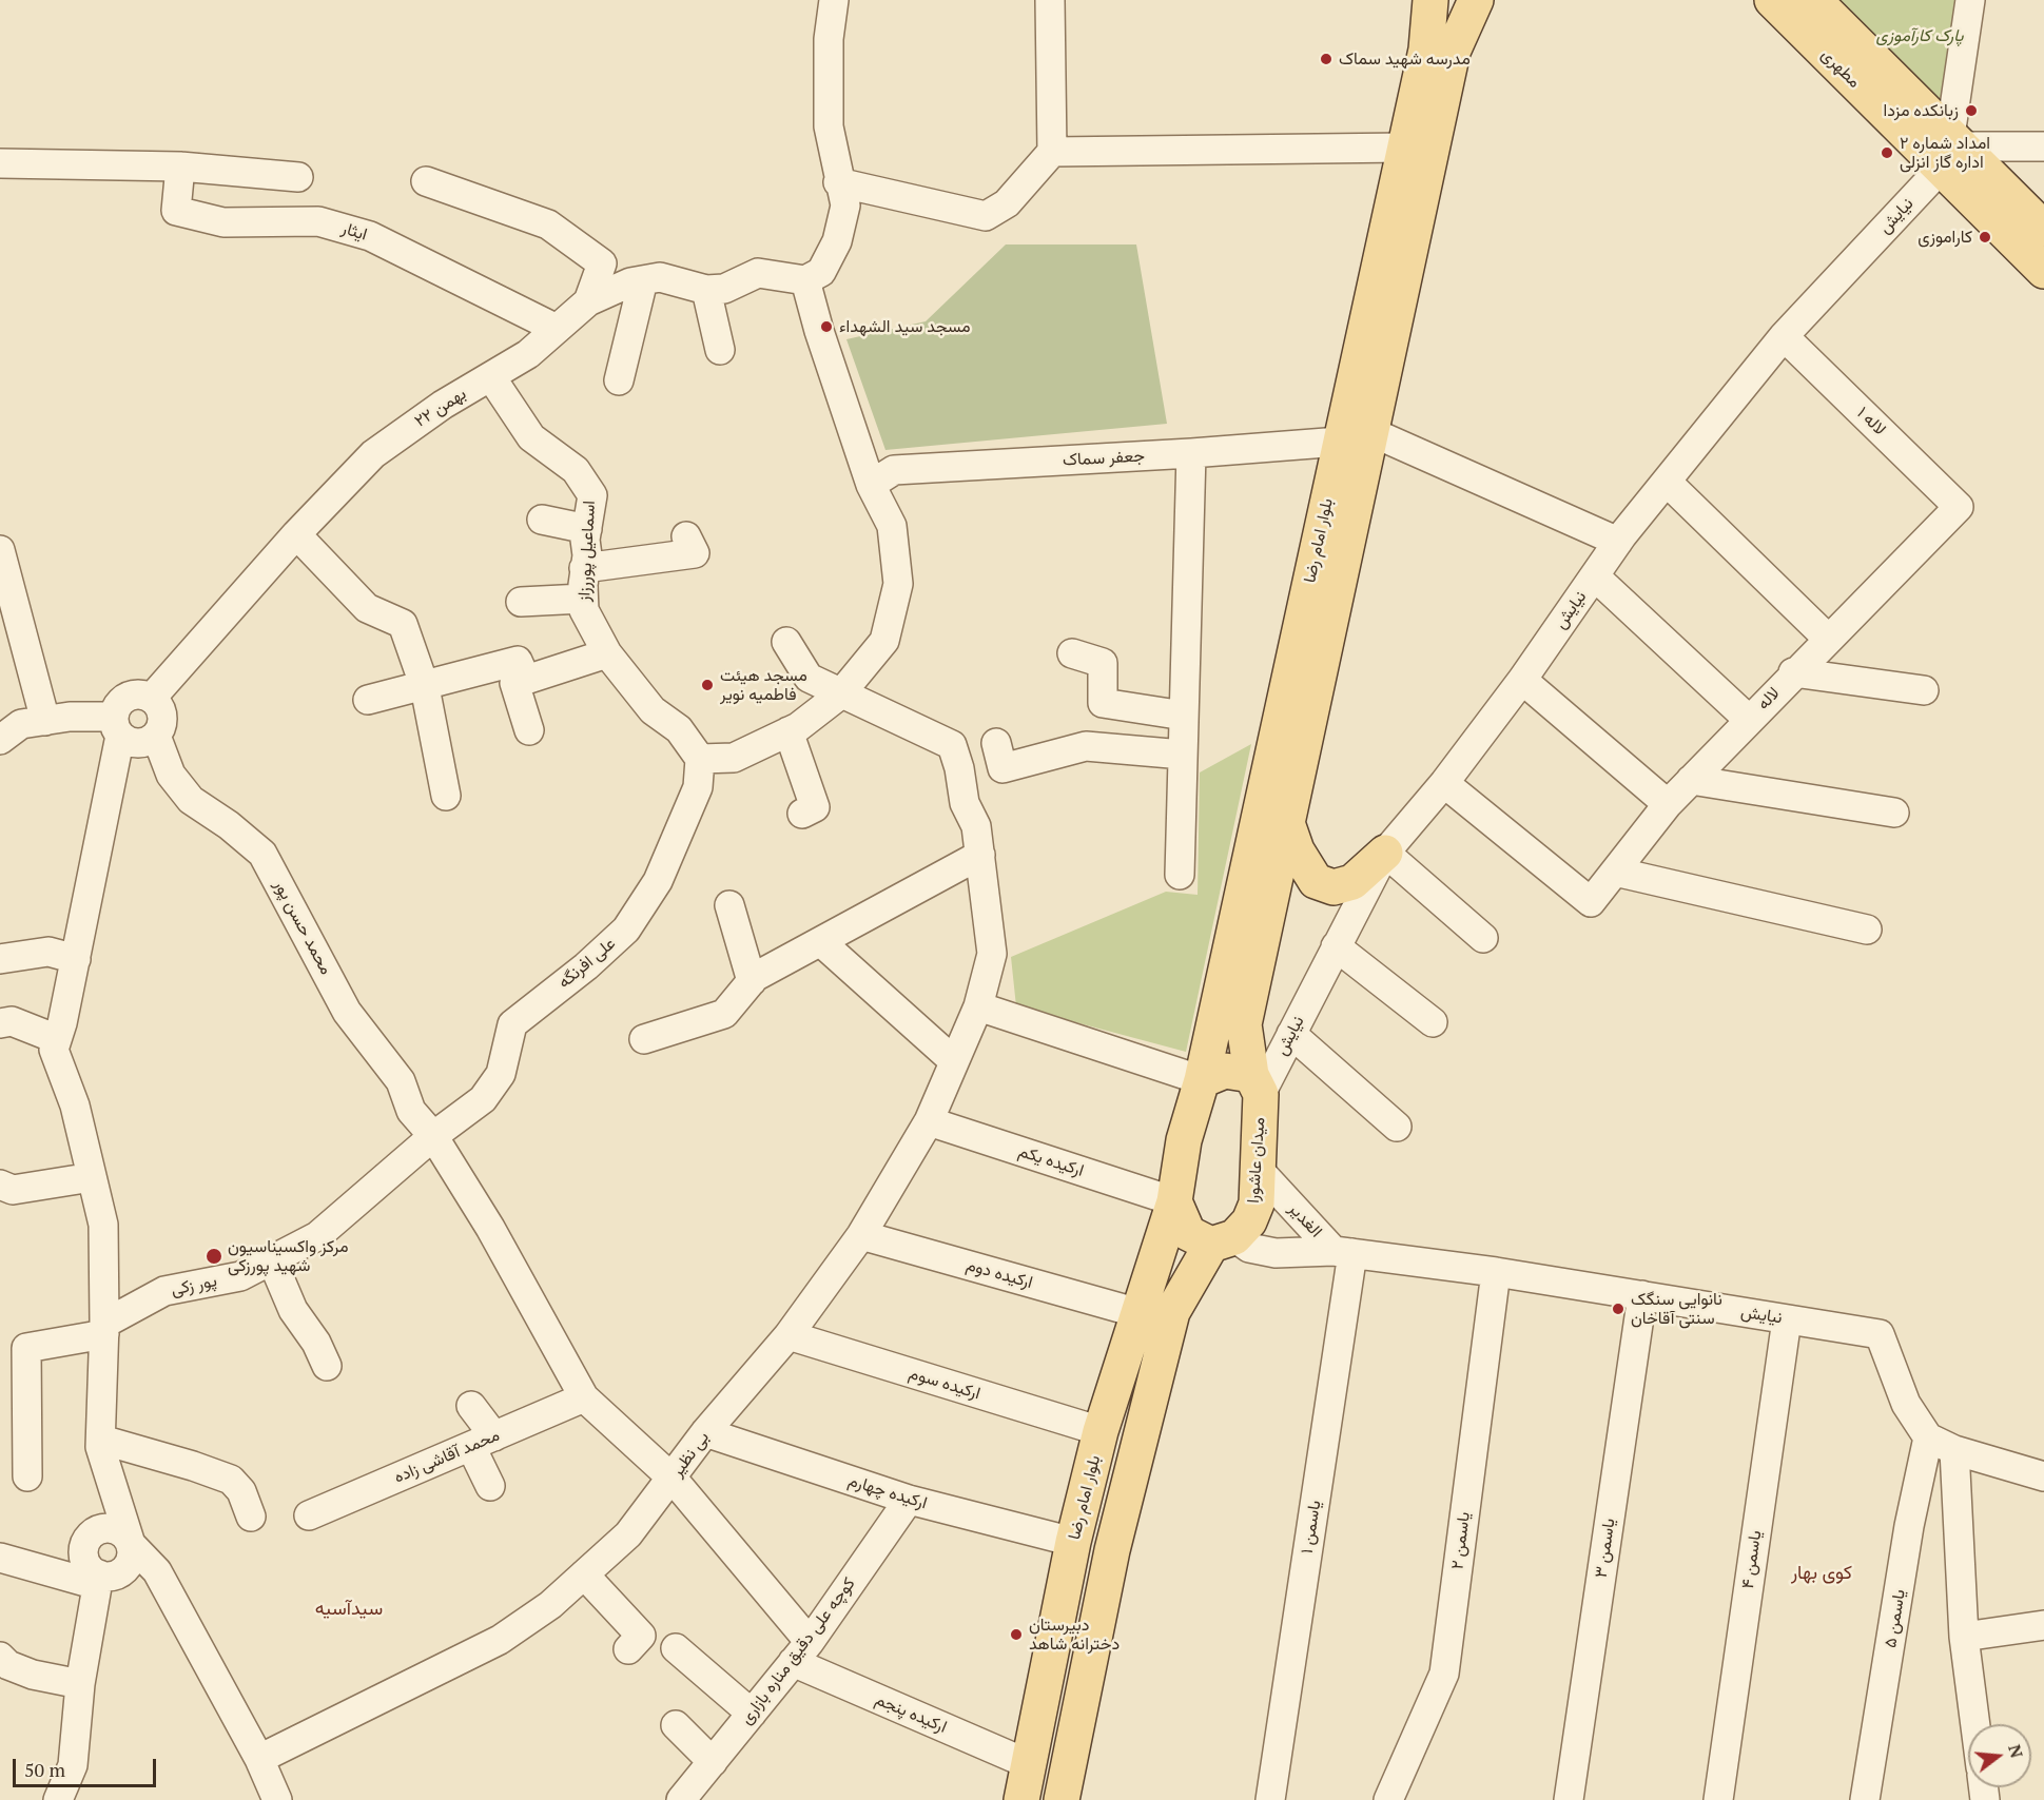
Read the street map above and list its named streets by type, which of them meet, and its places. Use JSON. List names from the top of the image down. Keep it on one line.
{"streets":{"main road":["مطهری","بلوار امام رضا","میدان عاشورا"],"street":["نیایش","ایثار","۲۲ بهمن","لاله ۱","جعفر سماک","اسماعیل پوررزاز","لاله","محمد حسن پور","علی افرنگه","ارکیده یکم","الغدیر","ارکیده دوم","پور زکی","ارکیده سوم","بی نظیر","محمد آقاشی زاده","ارکیده چهارم","یاسمن ۱","یاسمن ۲","یاسمن ۳","یاسمن ۴","یاسمن ۵","کوچه علی دقیق مناره بازاری","ارکیده پنجم"]},"crossings":[["مطهری","نیایش"],["نیایش","لاله ۱"],["نیایش","بلوار امام رضا"],["نیایش","لاله"],["نیایش","میدان عاشورا"],["نیایش","الغدیر"],["نیایش","یاسمن ۱"],["نیایش","یاسمن ۲"],["نیایش","یاسمن ۳"],["نیایش","یاسمن ۴"],["نیایش","یاسمن ۵"],["ایثار","۲۲ بهمن"],["۲۲ بهمن","اسماعیل پوررزاز"],["۲۲ بهمن","محمد حسن پور"],["لاله ۱","لاله"],["جعفر سماک","بلوار امام رضا"],["بلوار امام رضا","میدان عاشورا"],["بلوار امام رضا","ارکیده یکم"],["بلوار امام رضا","ارکیده دوم"],["بلوار امام رضا","ارکیده سوم"],["بلوار امام رضا","ارکیده چهارم"],["بلوار امام رضا","ارکیده پنجم"],["اسماعیل پوررزاز","علی افرنگه"],["محمد حسن پور","علی افرنگه"],["محمد حسن پور","پور زکی"],["محمد حسن پور","بی نظیر"],["محمد حسن پور","محمد آقاشی زاده"],["محمد حسن پور","کوچه علی دقیق مناره بازاری"],["محمد حسن پور","ارکیده پنجم"],["علی افرنگه","پور زکی"],["میدان عاشورا","الغدیر"],["ارکیده یکم","بی نظیر"],["الغدیر","یاسمن ۱"],["ارکیده دوم","بی نظیر"],["ارکیده سوم","بی نظیر"],["بی نظیر","ارکیده چهارم"],["ارکیده چهارم","کوچه علی دقیق مناره بازاری"],["کوچه علی دقیق مناره بازاری","ارکیده پنجم"]],"districts":["کوی بهار","سیدآسیه"],"parks":["پارک کارآموزی"],"places":["مدرسه شهید سماک","زبانکده مزدا","امداد شماره ۲ اداره گاز انزلی","کاراموزی","مسجد سید الشهداء","مسجد هیئت فاطمیه نویر","مرکز واکسیناسیون شهید پورزکی","نانوایی سنگک سنتی آقاخان","دبیرستان دخترانه شاهد"],"scale_bar":"50 m","north":"right"}
